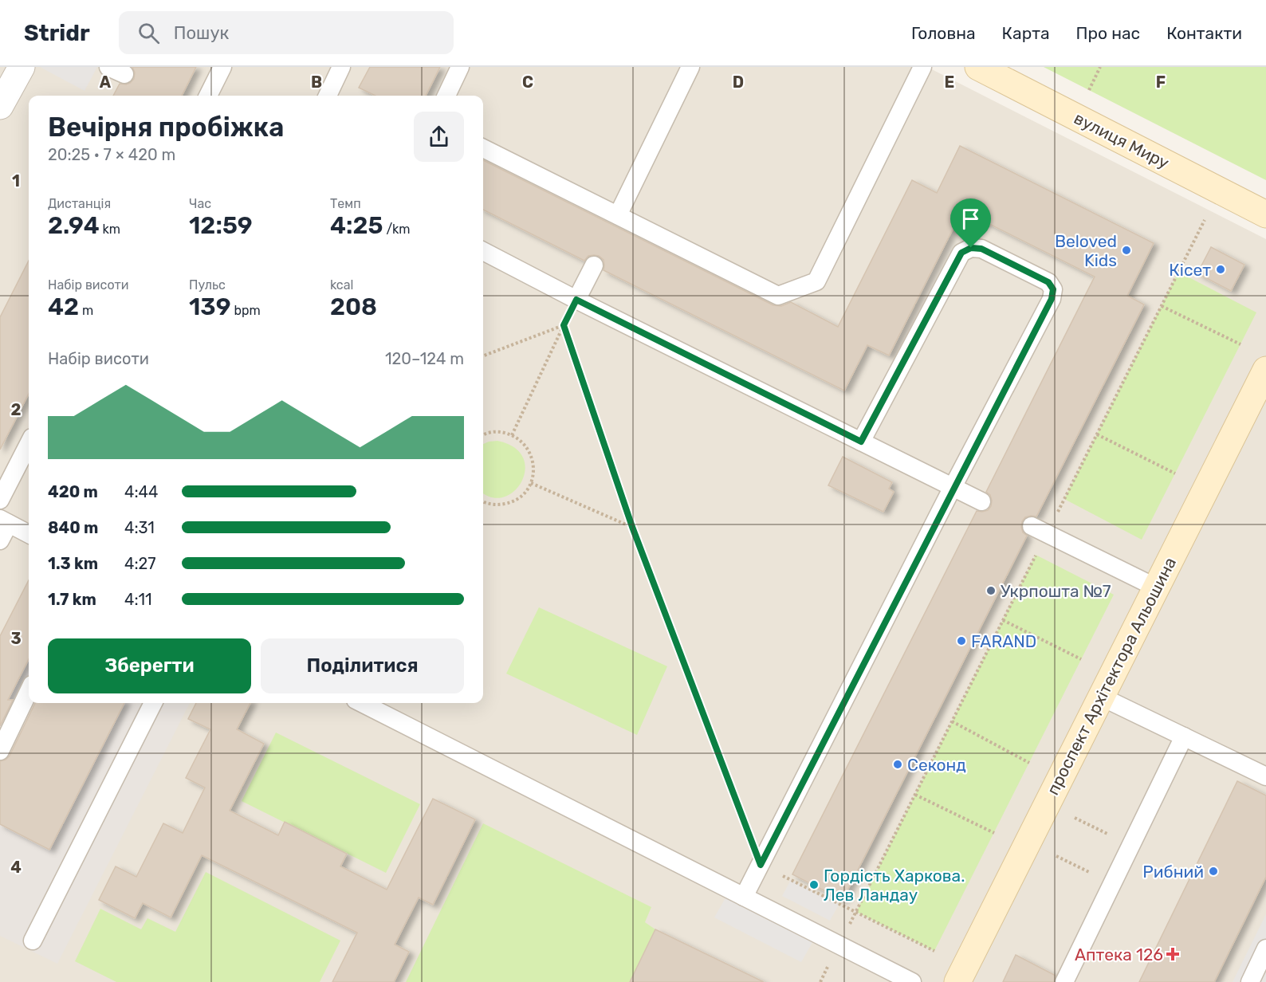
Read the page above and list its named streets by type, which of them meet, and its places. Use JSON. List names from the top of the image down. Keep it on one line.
{"streets":{"street":["вулиця Миру","проспект Архітектора Альошина"]},"places":{"other":["Beloved Kids","Кісет","Укрпошта №7","FARAND","Секонд","Рибний","Гордість Харкова. Лев Ландау"],"health":["Аптека 126"]},"page":{"header":"Stridr","search":"Пошук","nav":["Головна","Карта","Про нас","Контакти"],"heading":["Вечірня пробіжка","20:25 · 7 × 420 m"],"stats":[["Дистанція","2.94 km"],["Час","12:59"],["Темп","4:25 /km"],["Набір висоти","42 m"],["Пульс","139 bpm"],["kcal","208"]],"chart":["Набір висоти","120–124 m"],"list":[{"name":"420 m","note":"4:44"},{"name":"840 m","note":"4:31"},{"name":"1.3 km","note":"4:27"},{"name":"1.7 km","note":"4:11"}],"buttons":["Зберегти","Поділитися"]},"grid":{"columns":["A","B","C","D","E","F"],"rows":["1","2","3","4"]}}
